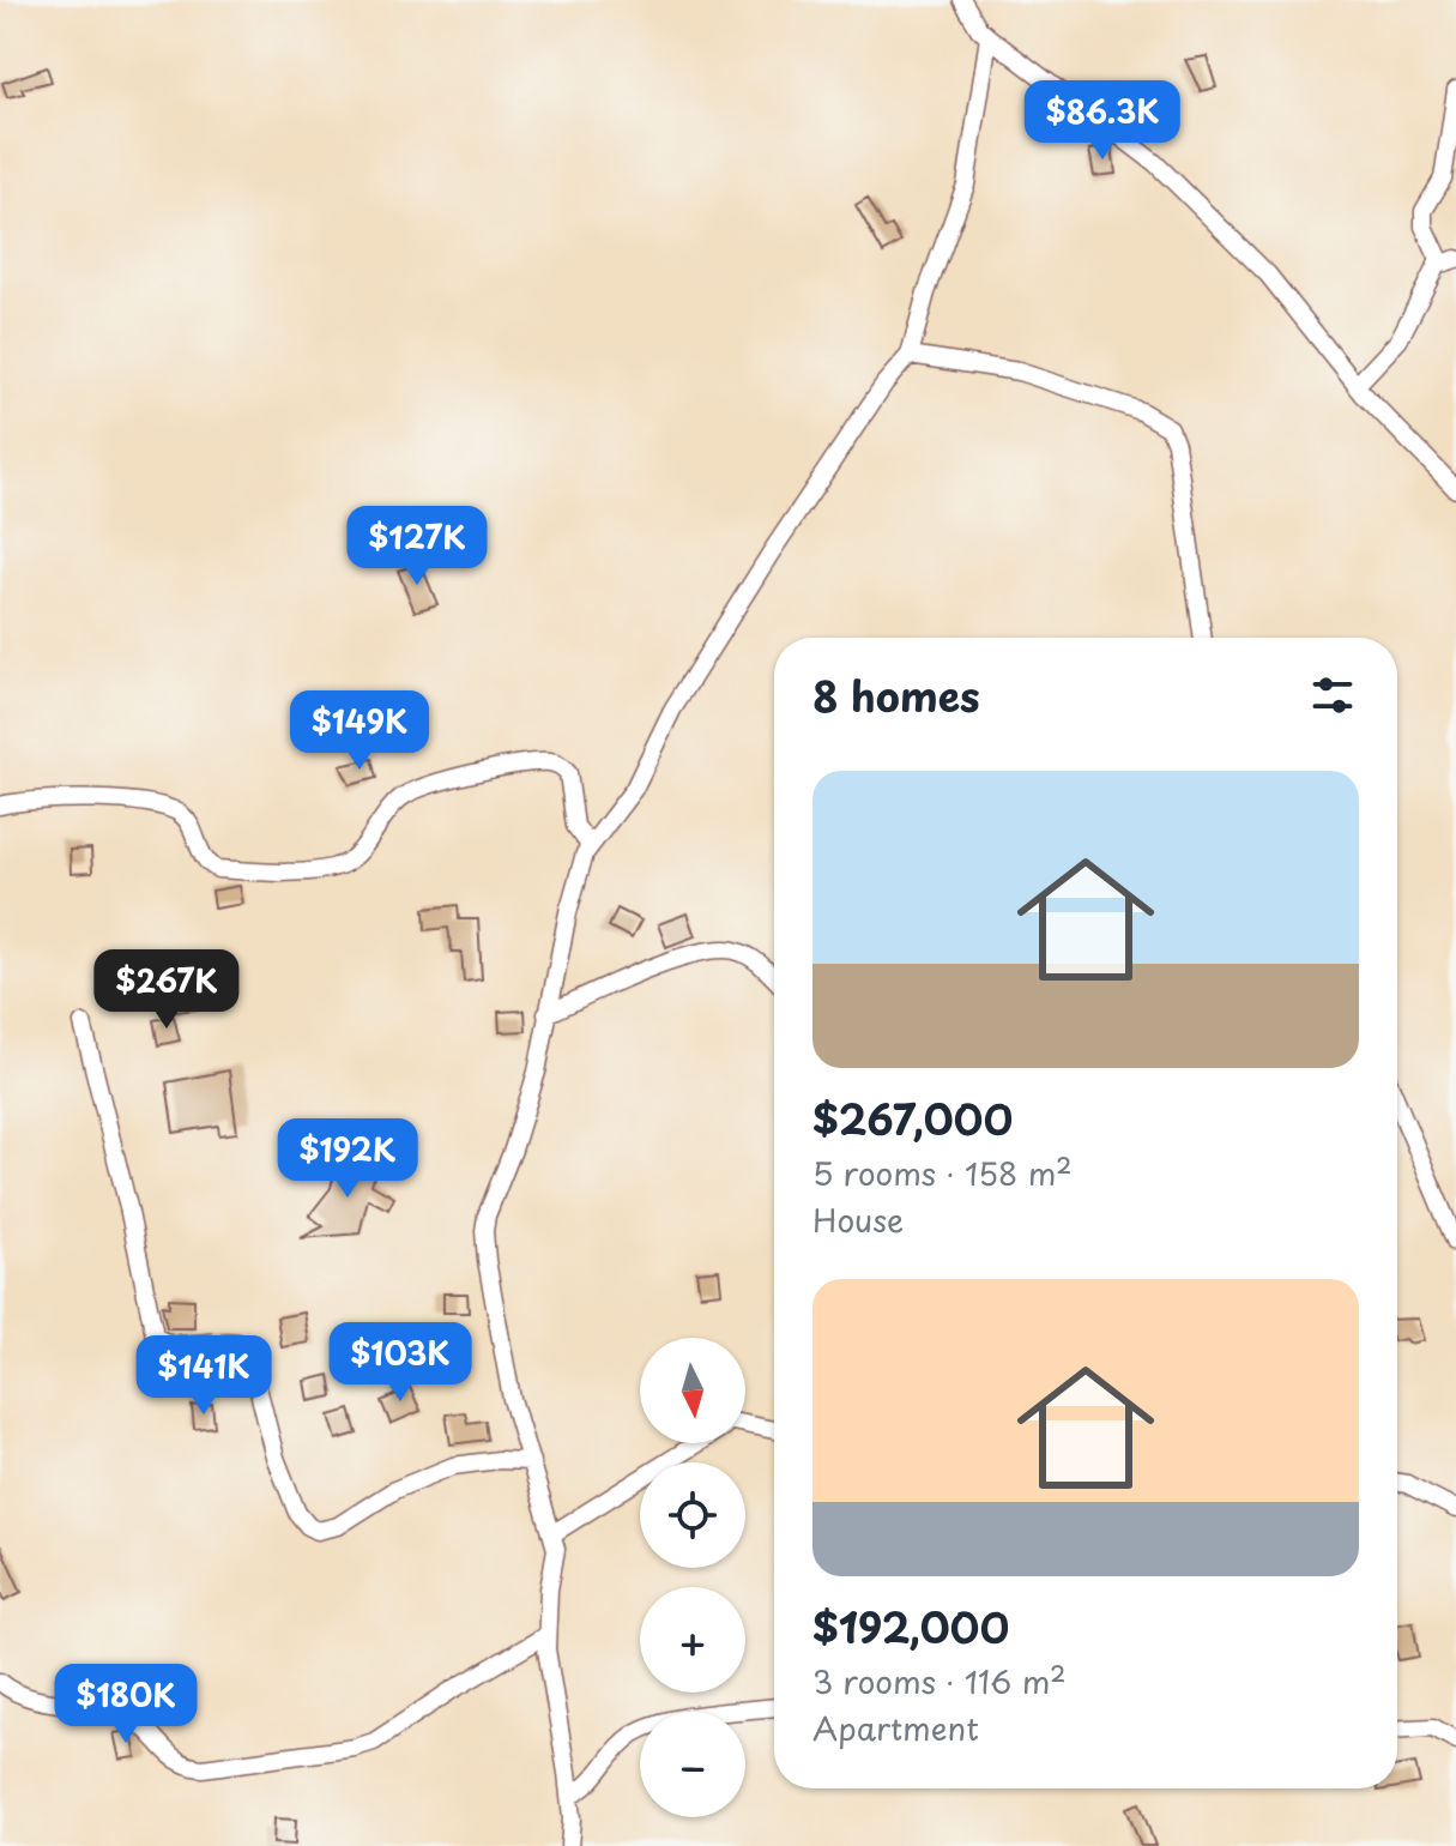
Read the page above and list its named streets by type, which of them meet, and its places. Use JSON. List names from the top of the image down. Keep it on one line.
{"north":"bottom","page":{"price":["$86.3K","$127K","$149K","$267K","$192K","$103K","$141K","$180K"],"heading":"8 homes","list":[{"name":"$267,000","note":"5 rooms · 158 m² · House"},{"name":"$192,000","note":"3 rooms · 116 m² · Apartment"}],"map_buttons":["+","−"]}}
